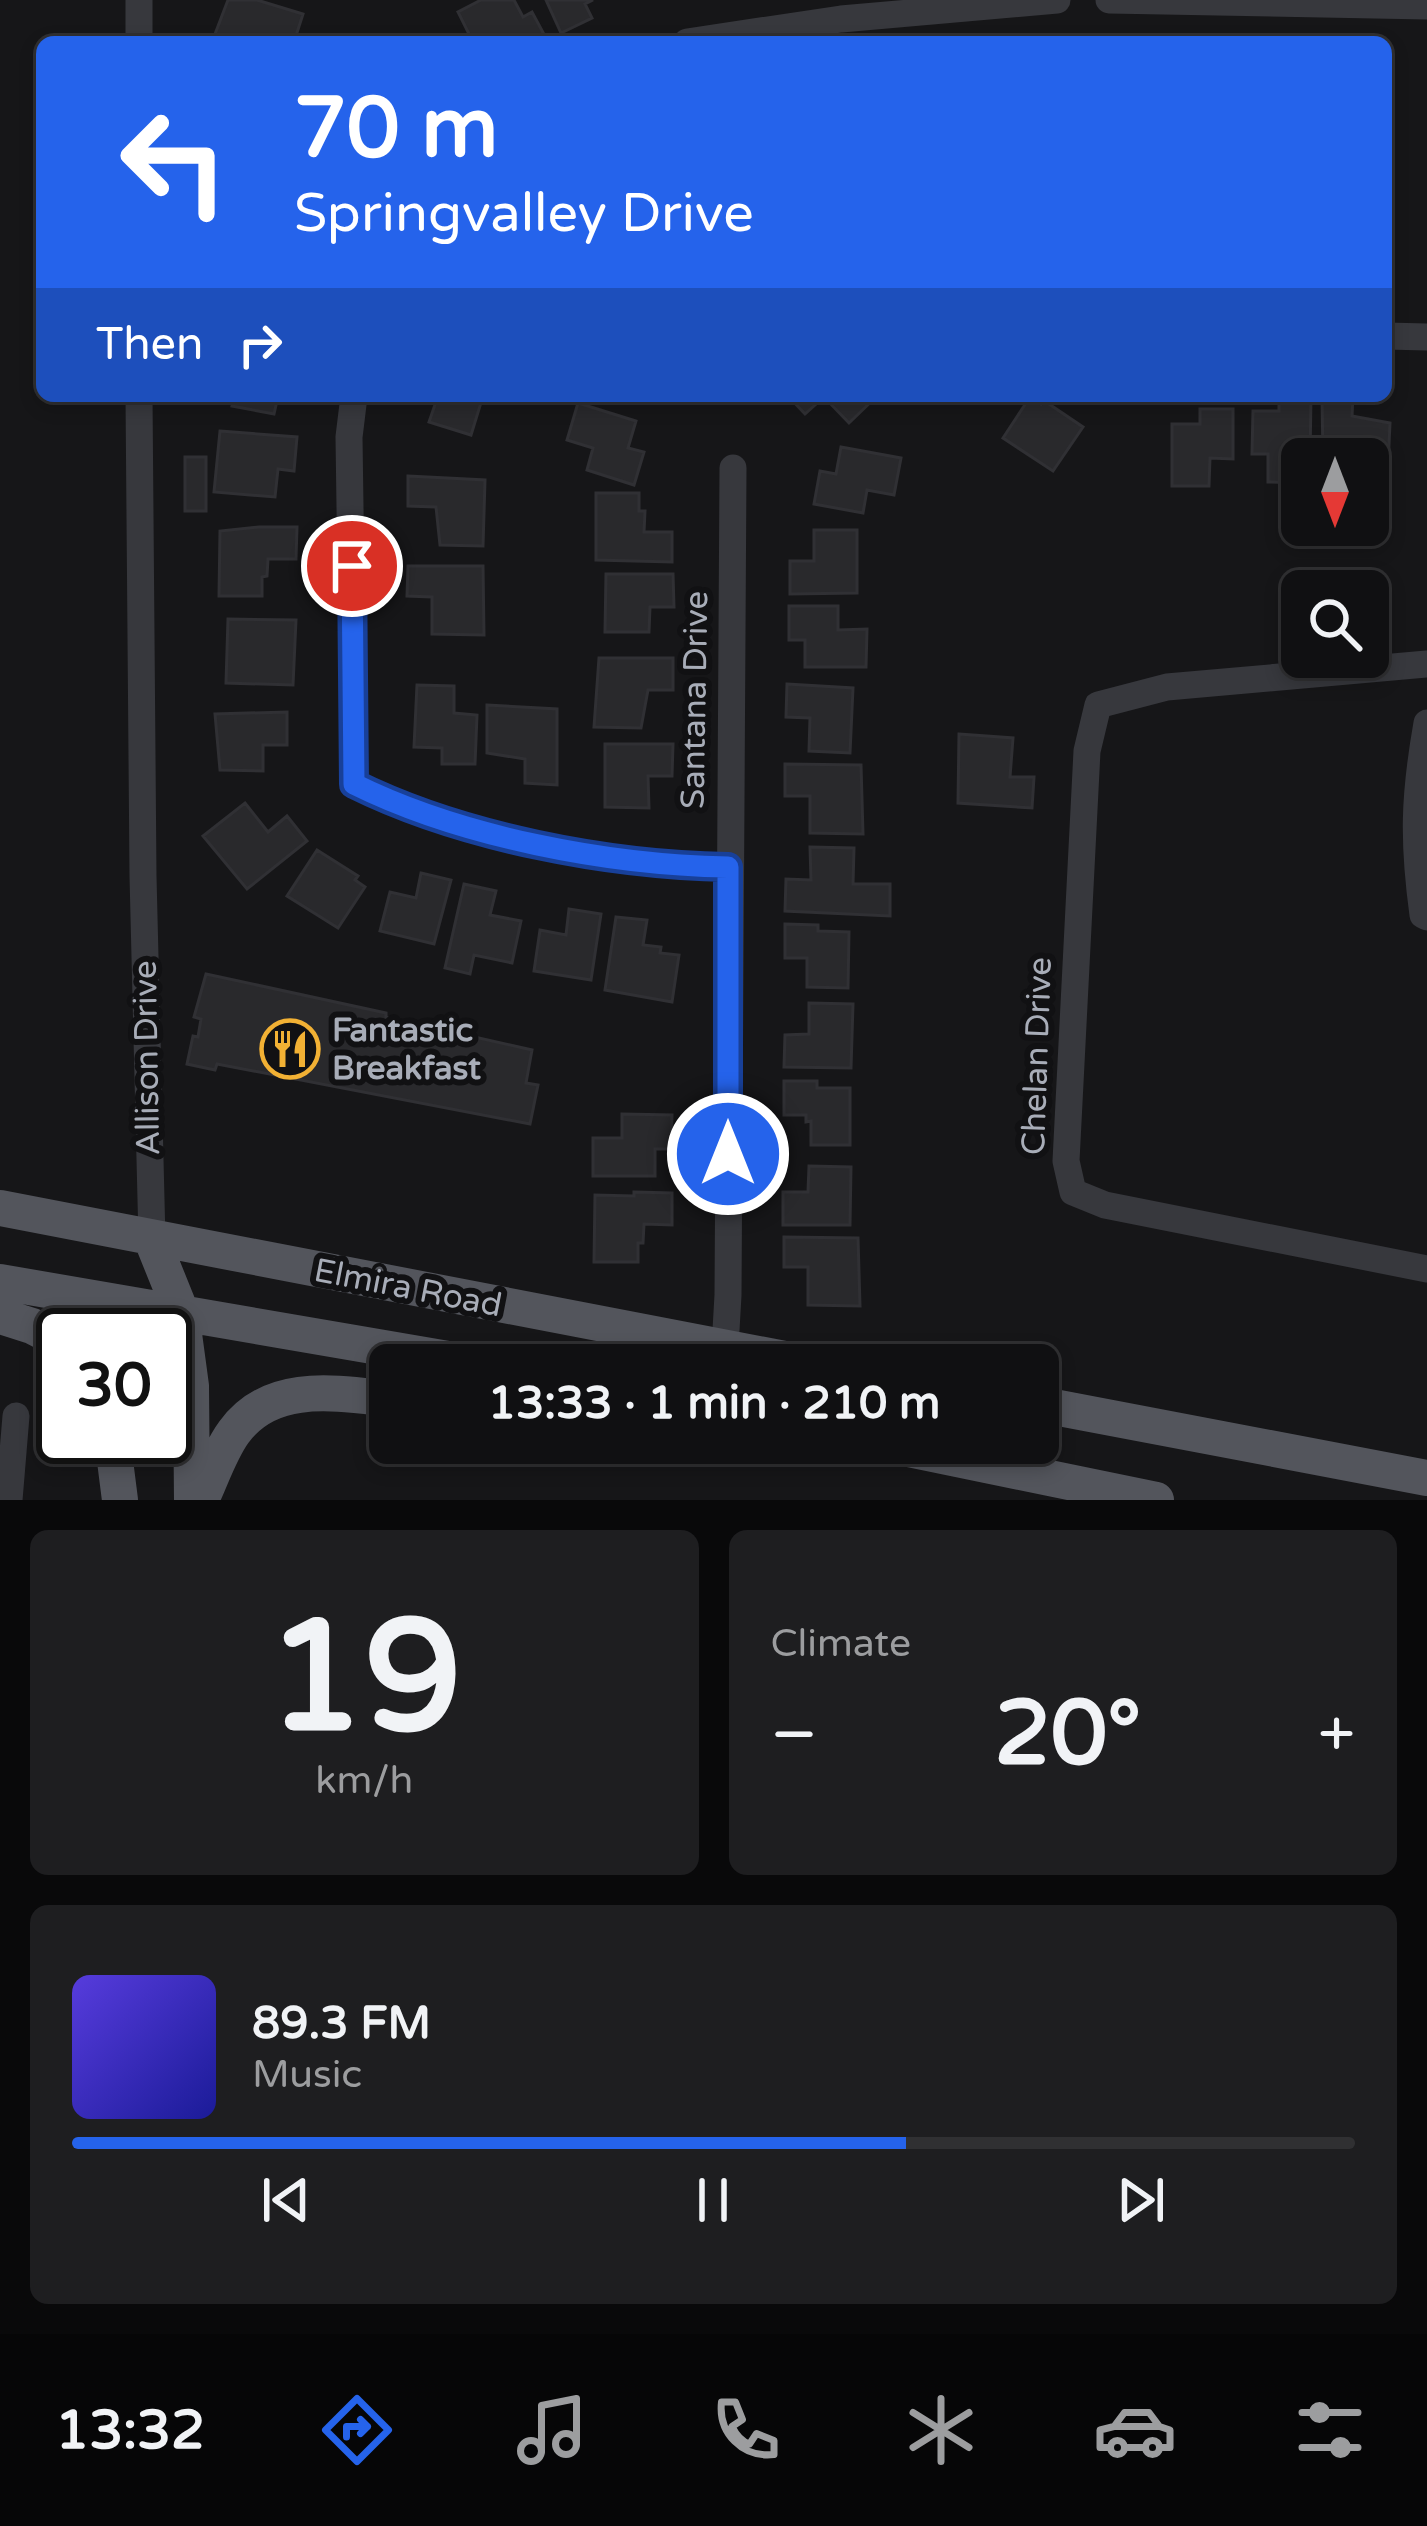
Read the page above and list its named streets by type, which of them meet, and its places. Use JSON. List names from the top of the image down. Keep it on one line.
{"streets":{"main road":["Allison Drive","Elmira Road"],"street":["Santana Drive","Chelan Drive"]},"crossings":[["Allison Drive","Elmira Road"]],"places":{"restaurant":["Fantastic Breakfast"]},"north":"bottom","page":{"turn":["70 m","Springvalley Drive"],"then":"Then","limit":"30","trip":"13:33 · 1 min · 210 m","tile":[["19","km/h"],"Climate"],"heat":["−","20°","+"],"song":["89.3 FM","Music"],"tabs":"13:32"}}
